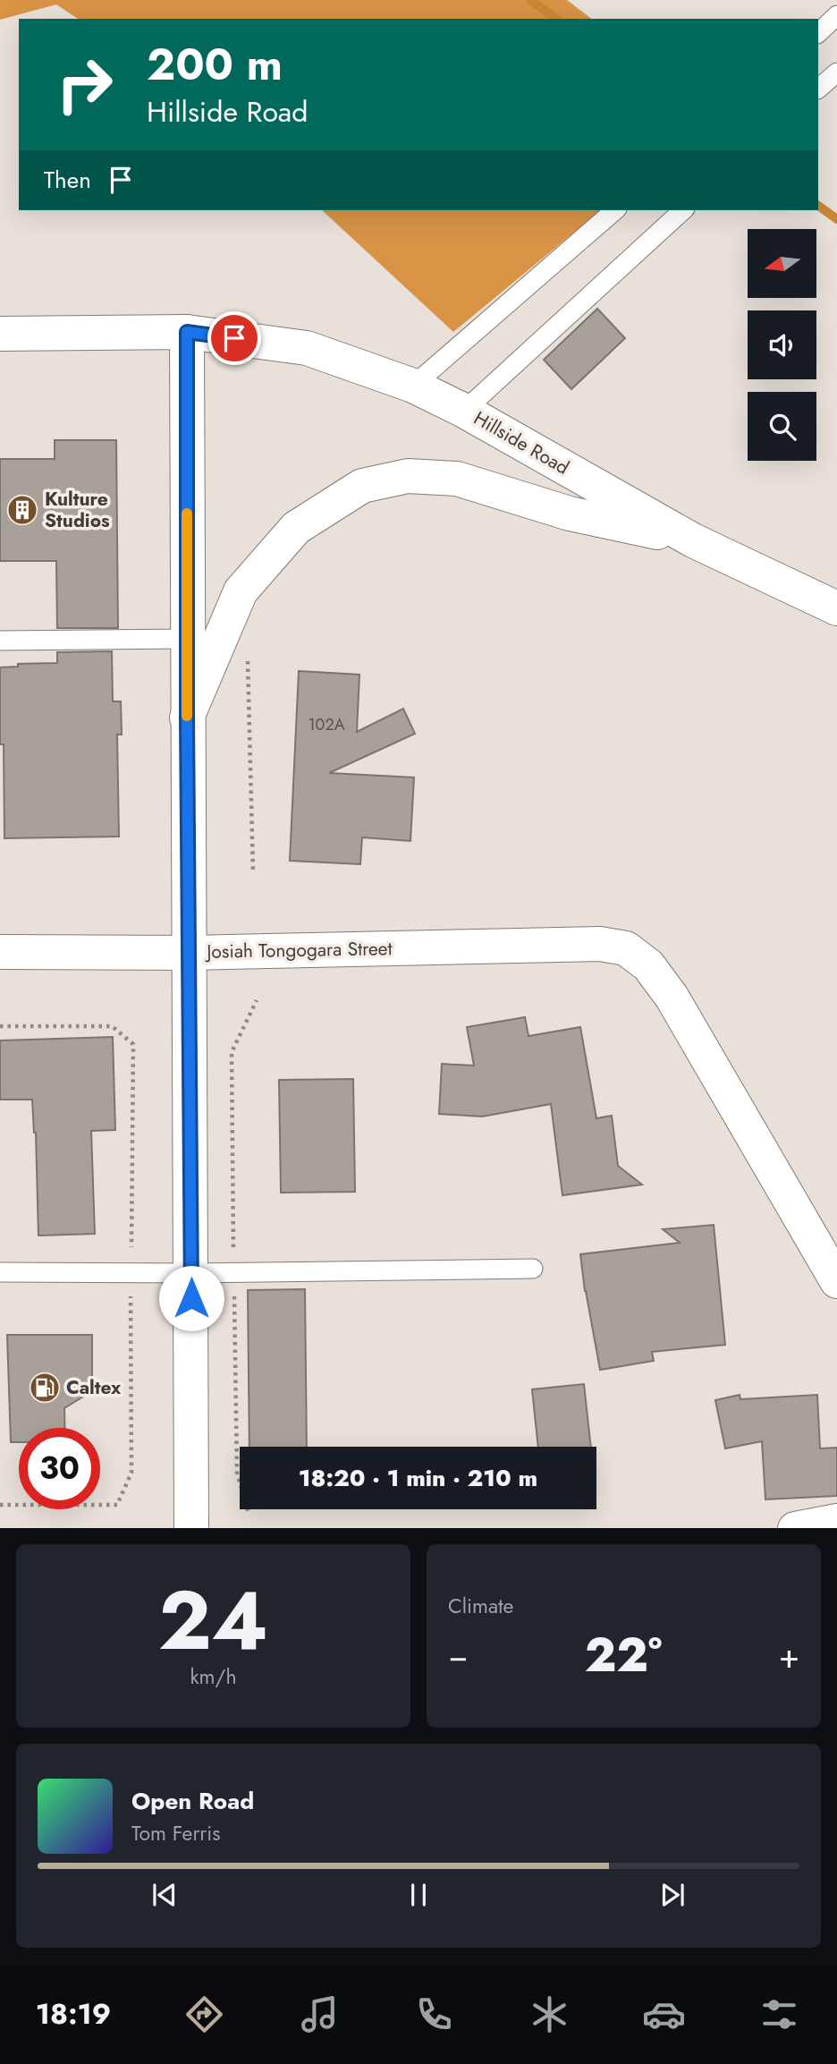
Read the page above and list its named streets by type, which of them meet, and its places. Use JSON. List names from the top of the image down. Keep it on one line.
{"streets":{"street":["Hillside Road","Josiah Tongogara Street"]},"places":{"building":["Kulture Studios"],"fuel station":["Caltex"]},"house_numbers":["102A"],"north":"left","page":{"turn":["200 m","Hillside Road"],"then":"Then","limit":"30","trip":"18:20 · 1 min · 210 m","tile":[["24","km/h"],"Climate"],"heat":["−","22°","+"],"song":["Open Road","Tom Ferris"],"tabs":"18:19"}}
